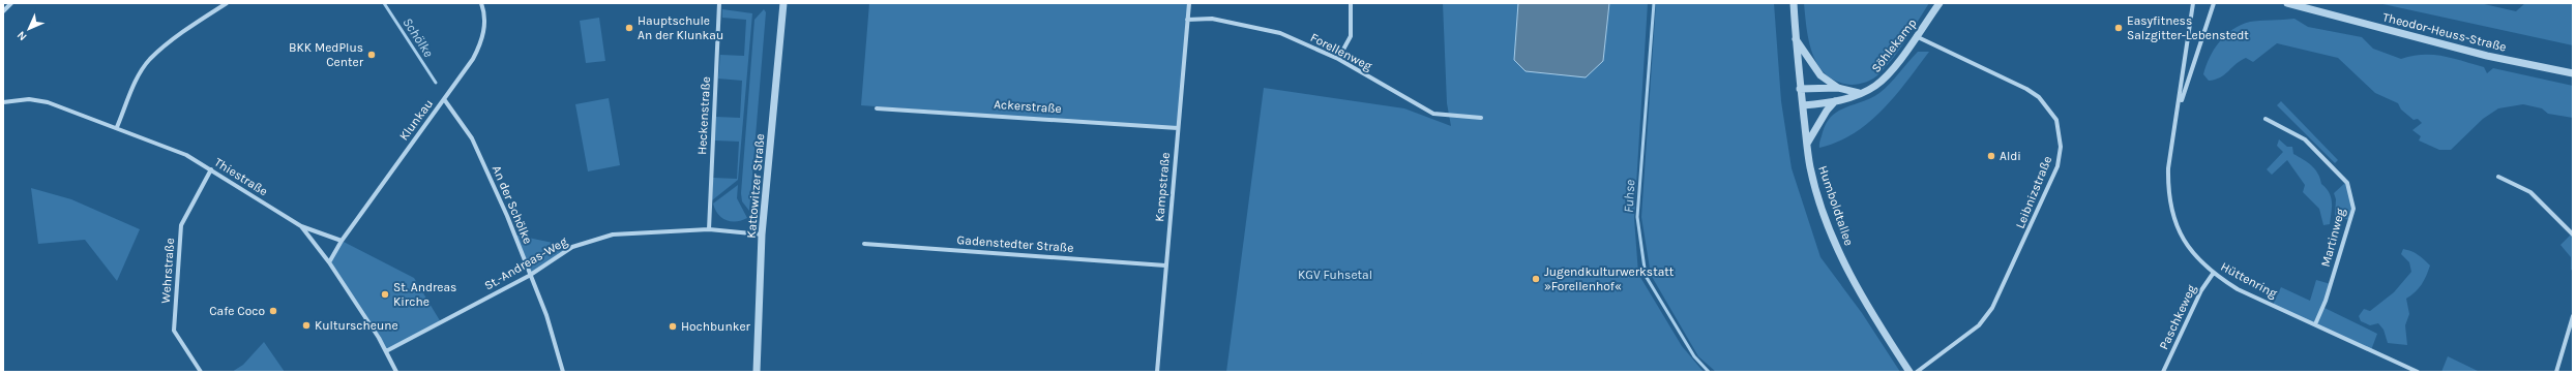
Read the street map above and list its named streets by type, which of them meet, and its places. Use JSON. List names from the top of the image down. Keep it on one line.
{"streets":{"street":["Theodor-Heuss-Straße","Söhlekamp","Forellenweg","Ackerstraße","Heckenstraße","Klunkau","Thiestraße","Kattowitzer Straße","Kampstraße","Leibnizstraße","An der Schölke","Humboldtallee","Martinweg","Gadenstedter Straße","St.-Andreas-Weg","Wehrstraße","Hüttenring","Paschkeweg"]},"crossings":[["Söhlekamp","Leibnizstraße"],["Söhlekamp","Humboldtallee"],["Forellenweg","Kampstraße"],["Ackerstraße","Kampstraße"],["Heckenstraße","St.-Andreas-Weg"],["Klunkau","Thiestraße"],["Klunkau","An der Schölke"],["Thiestraße","St.-Andreas-Weg"],["Thiestraße","Wehrstraße"],["Kattowitzer Straße","St.-Andreas-Weg"],["Kampstraße","Gadenstedter Straße"],["An der Schölke","St.-Andreas-Weg"],["Martinweg","Hüttenring"],["Hüttenring","Paschkeweg"]],"water":["Schölke","Fuhse"],"parks":["KGV Fuhsetal"],"places":["Hauptschule An der Klunkau","Easyfitness Salzgitter-Lebenstedt","BKK MedPlus Center","Aldi","Jugendkulturwerkstatt »Forellenhof«","St. Andreas Kirche","Cafe Coco","Kulturscheune","Hochbunker"],"north":"bottom left"}
